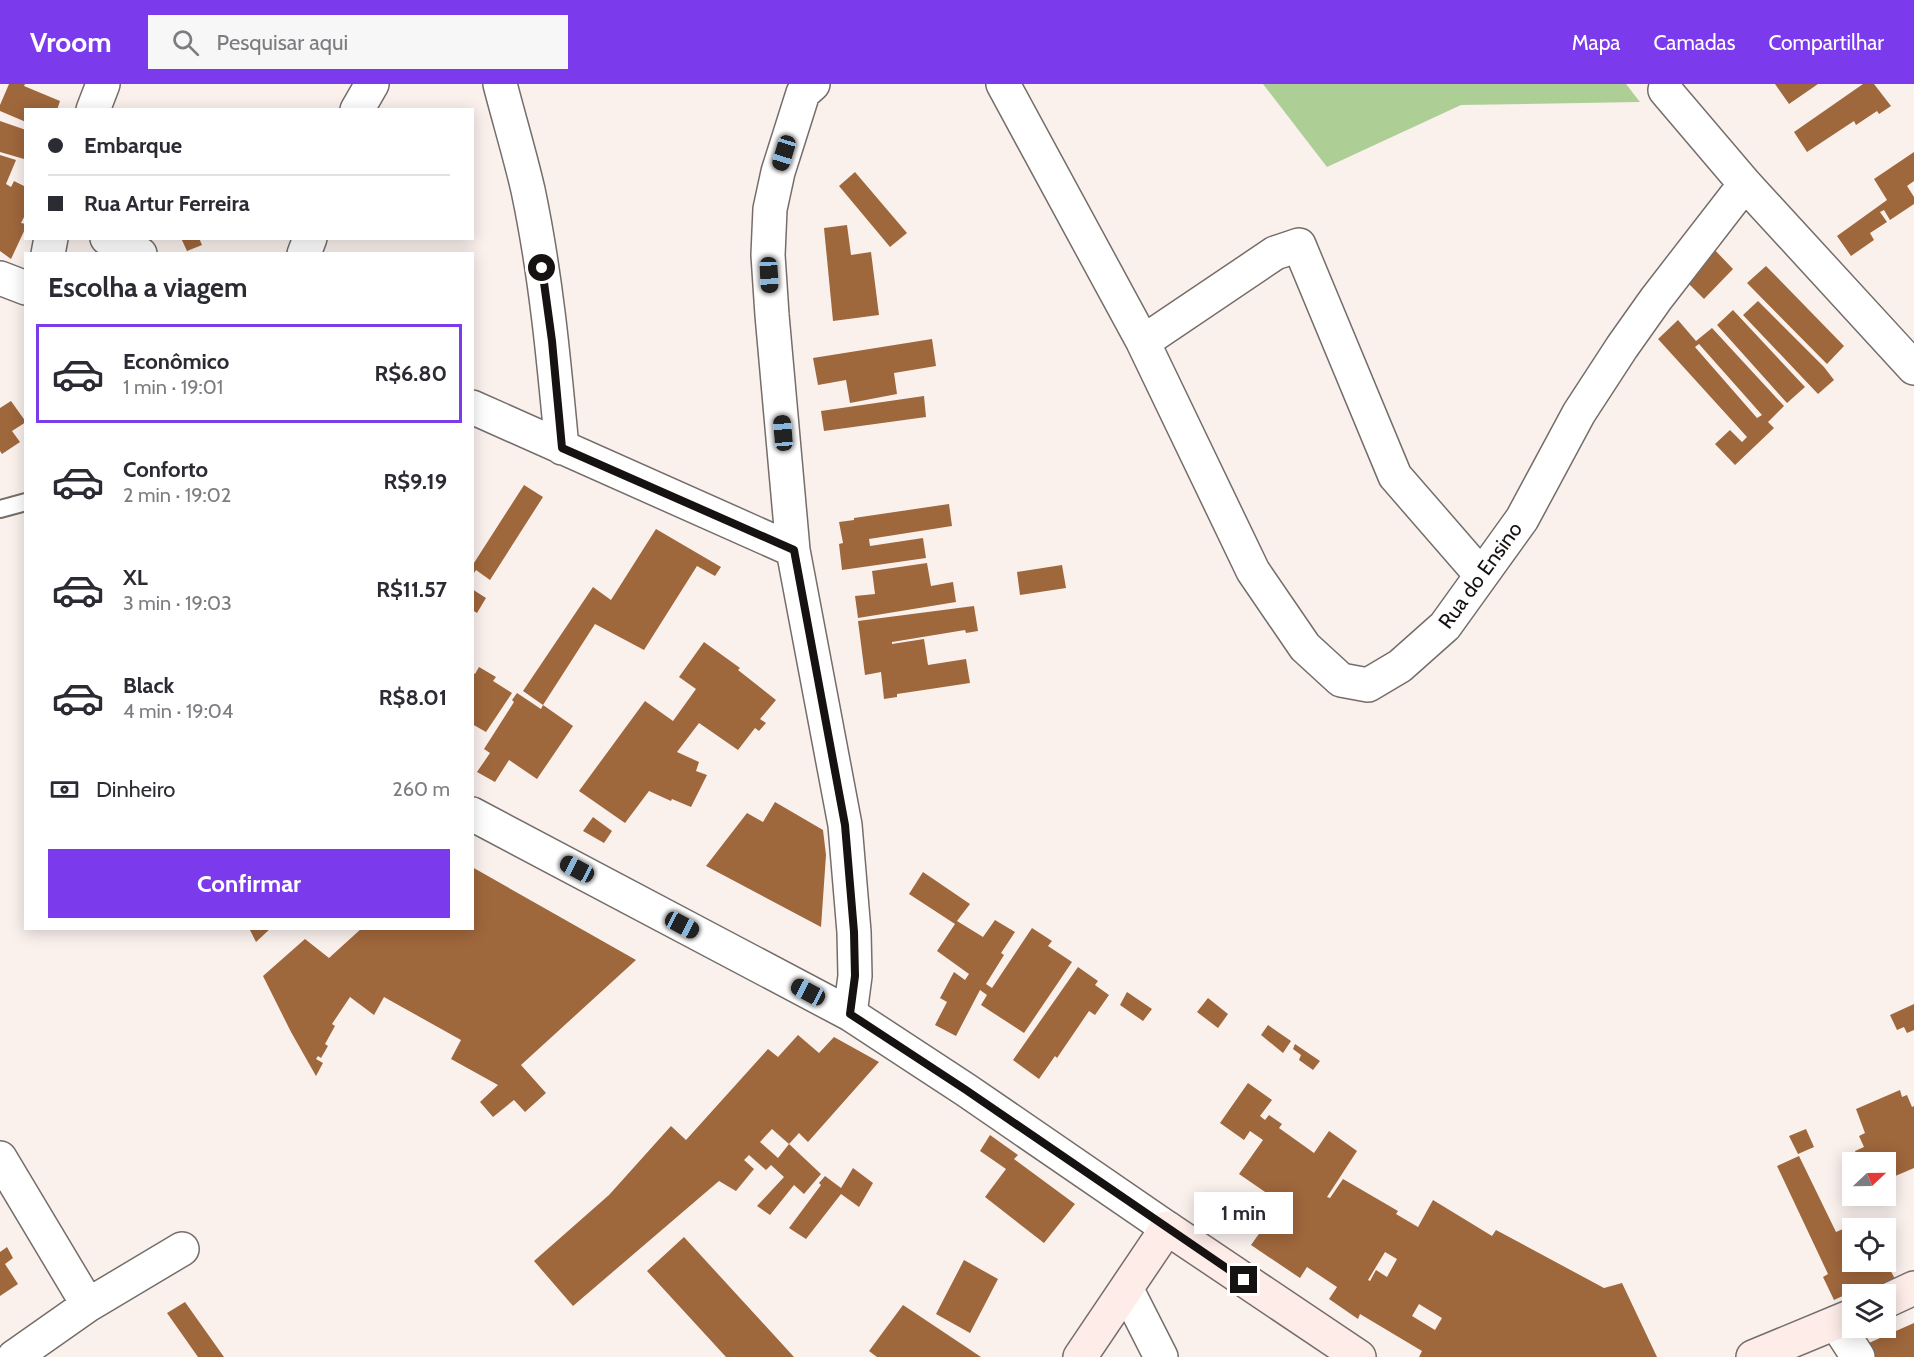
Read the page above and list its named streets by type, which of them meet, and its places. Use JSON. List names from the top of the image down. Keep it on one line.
{"streets":{"street":["Rua do Ensino"]},"north":"right","page":{"header":"Vroom","search":"Pesquisar aqui","nav":["Mapa","Camadas","Compartilhar"],"banner":["Embarque","Rua Artur Ferreira"],"heading":"Escolha a viagem","list":[{"name":"Econômico","note":"1 min · 19:01","value":"R$6.80"},{"name":"Conforto","note":"2 min · 19:02","value":"R$9.19"},{"name":"XL","note":"3 min · 19:03","value":"R$11.57"},{"name":"Black","note":"4 min · 19:04","value":"R$8.01"}],"pay":["Dinheiro","260 m"],"buttons":"Confirmar","bubble":"1 min"}}
